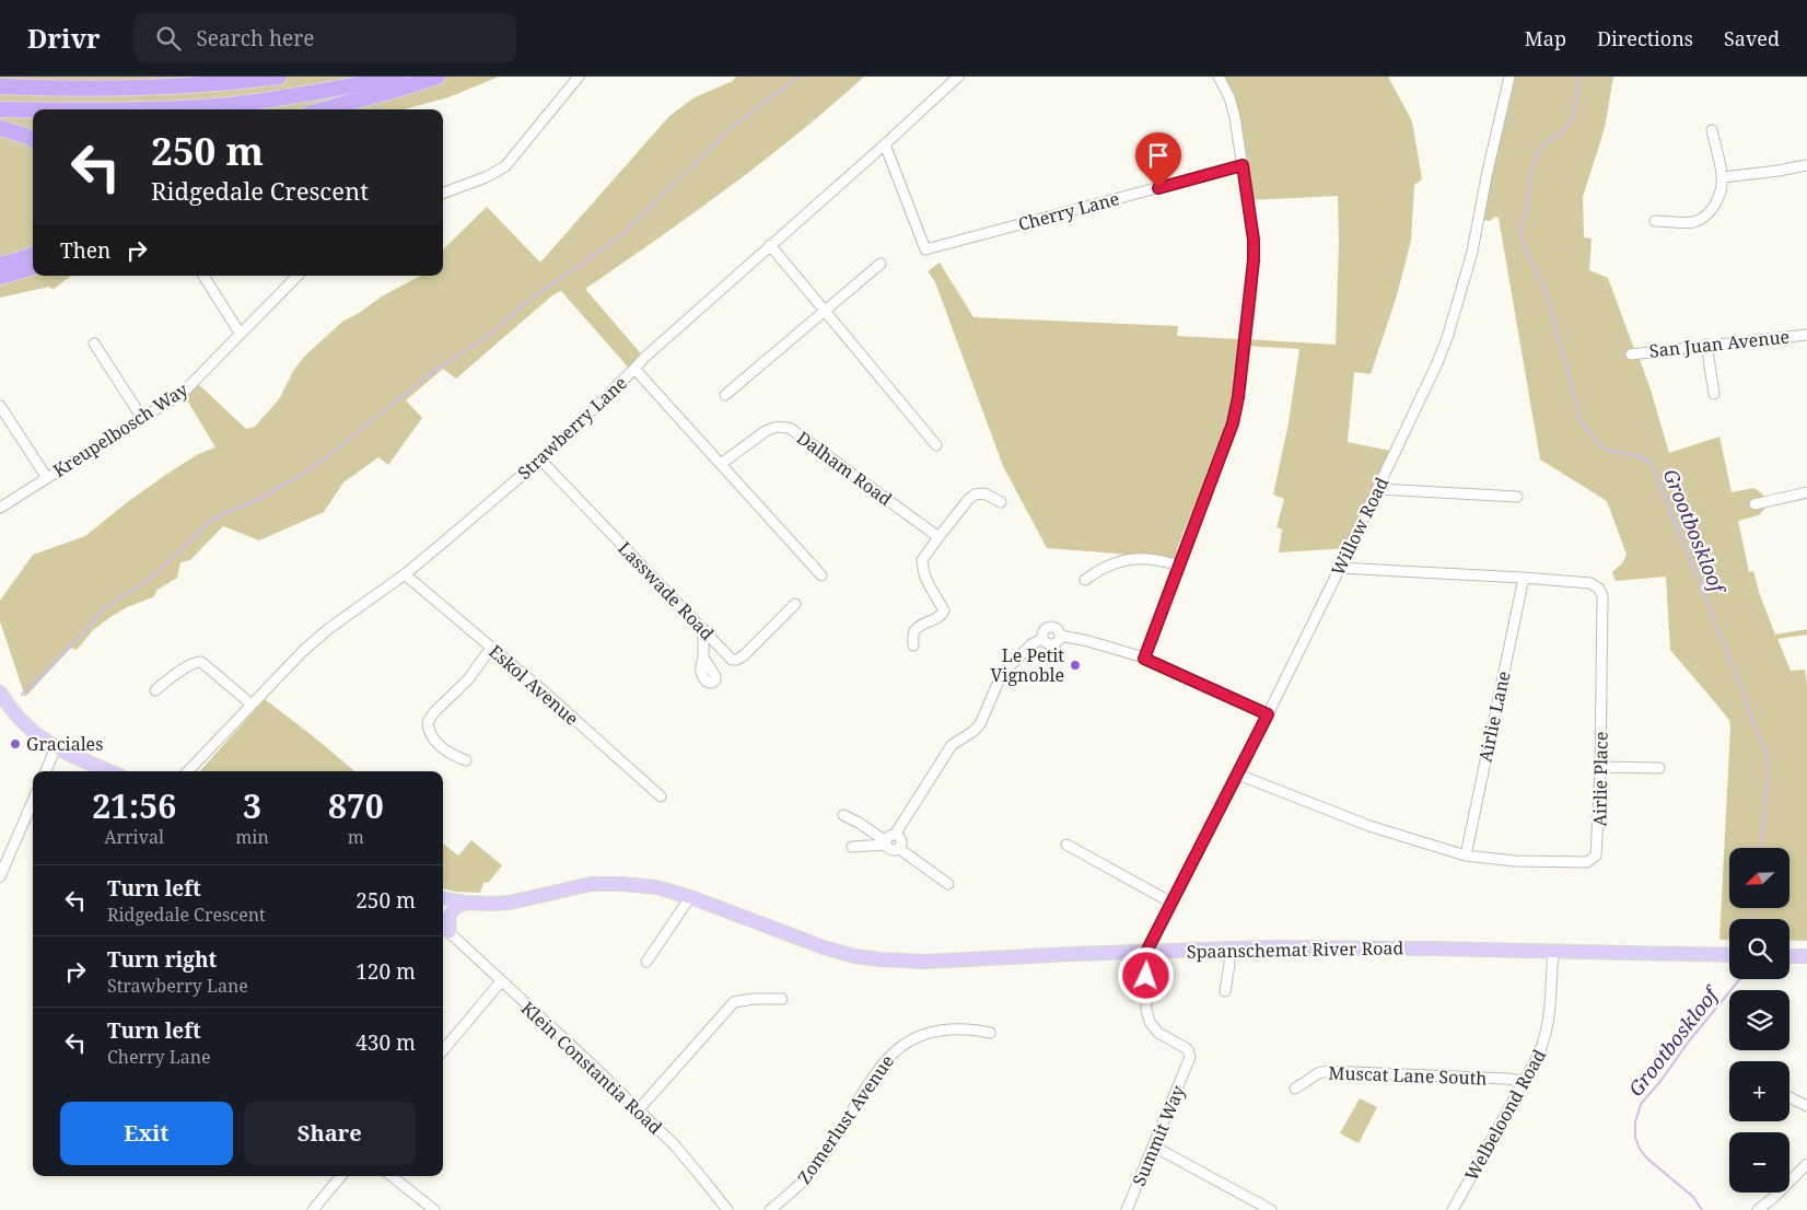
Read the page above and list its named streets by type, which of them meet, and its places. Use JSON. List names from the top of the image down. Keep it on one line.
{"streets":{"main road":["Spaanschemat River Road"],"street":["Cherry Lane","San Juan Avenue","Strawberry Lane","Kreupelbosch Way","Dalham Road","Willow Road","Lasswade Road","Eskol Avenue","Airlie Lane","Airlie Place","Klein Constantia Road","Muscat Lane South","Welbeloond Road","Zomerlust Avenue","Summit Way"]},"crossings":[["Cherry Lane","Strawberry Lane"],["Strawberry Lane","Lasswade Road"],["Strawberry Lane","Eskol Avenue"],["Willow Road","Airlie Place"],["Willow Road","Spaanschemat River Road"],["Willow Road","Summit Way"],["Airlie Lane","Airlie Place"],["Spaanschemat River Road","Welbeloond Road"],["Spaanschemat River Road","Summit Way"],["Muscat Lane South","Welbeloond Road"]],"water":["Grootboskloof"],"places":["Le Petit Vignoble","Graciales"],"north":"bottom left","page":{"header":"Drivr","search":"Search here","nav":["Map","Directions","Saved"],"turn":["250 m","Ridgedale Crescent"],"then":"Then","eta":["21:56","Arrival","3","min","870","m"],"map_buttons":["+","−"],"list":[{"name":"Turn left","note":"Ridgedale Crescent","value":"250 m"},{"name":"Turn right","note":"Strawberry Lane","value":"120 m"},{"name":"Turn left","note":"Cherry Lane","value":"430 m"}],"buttons":["Exit","Share"]}}
